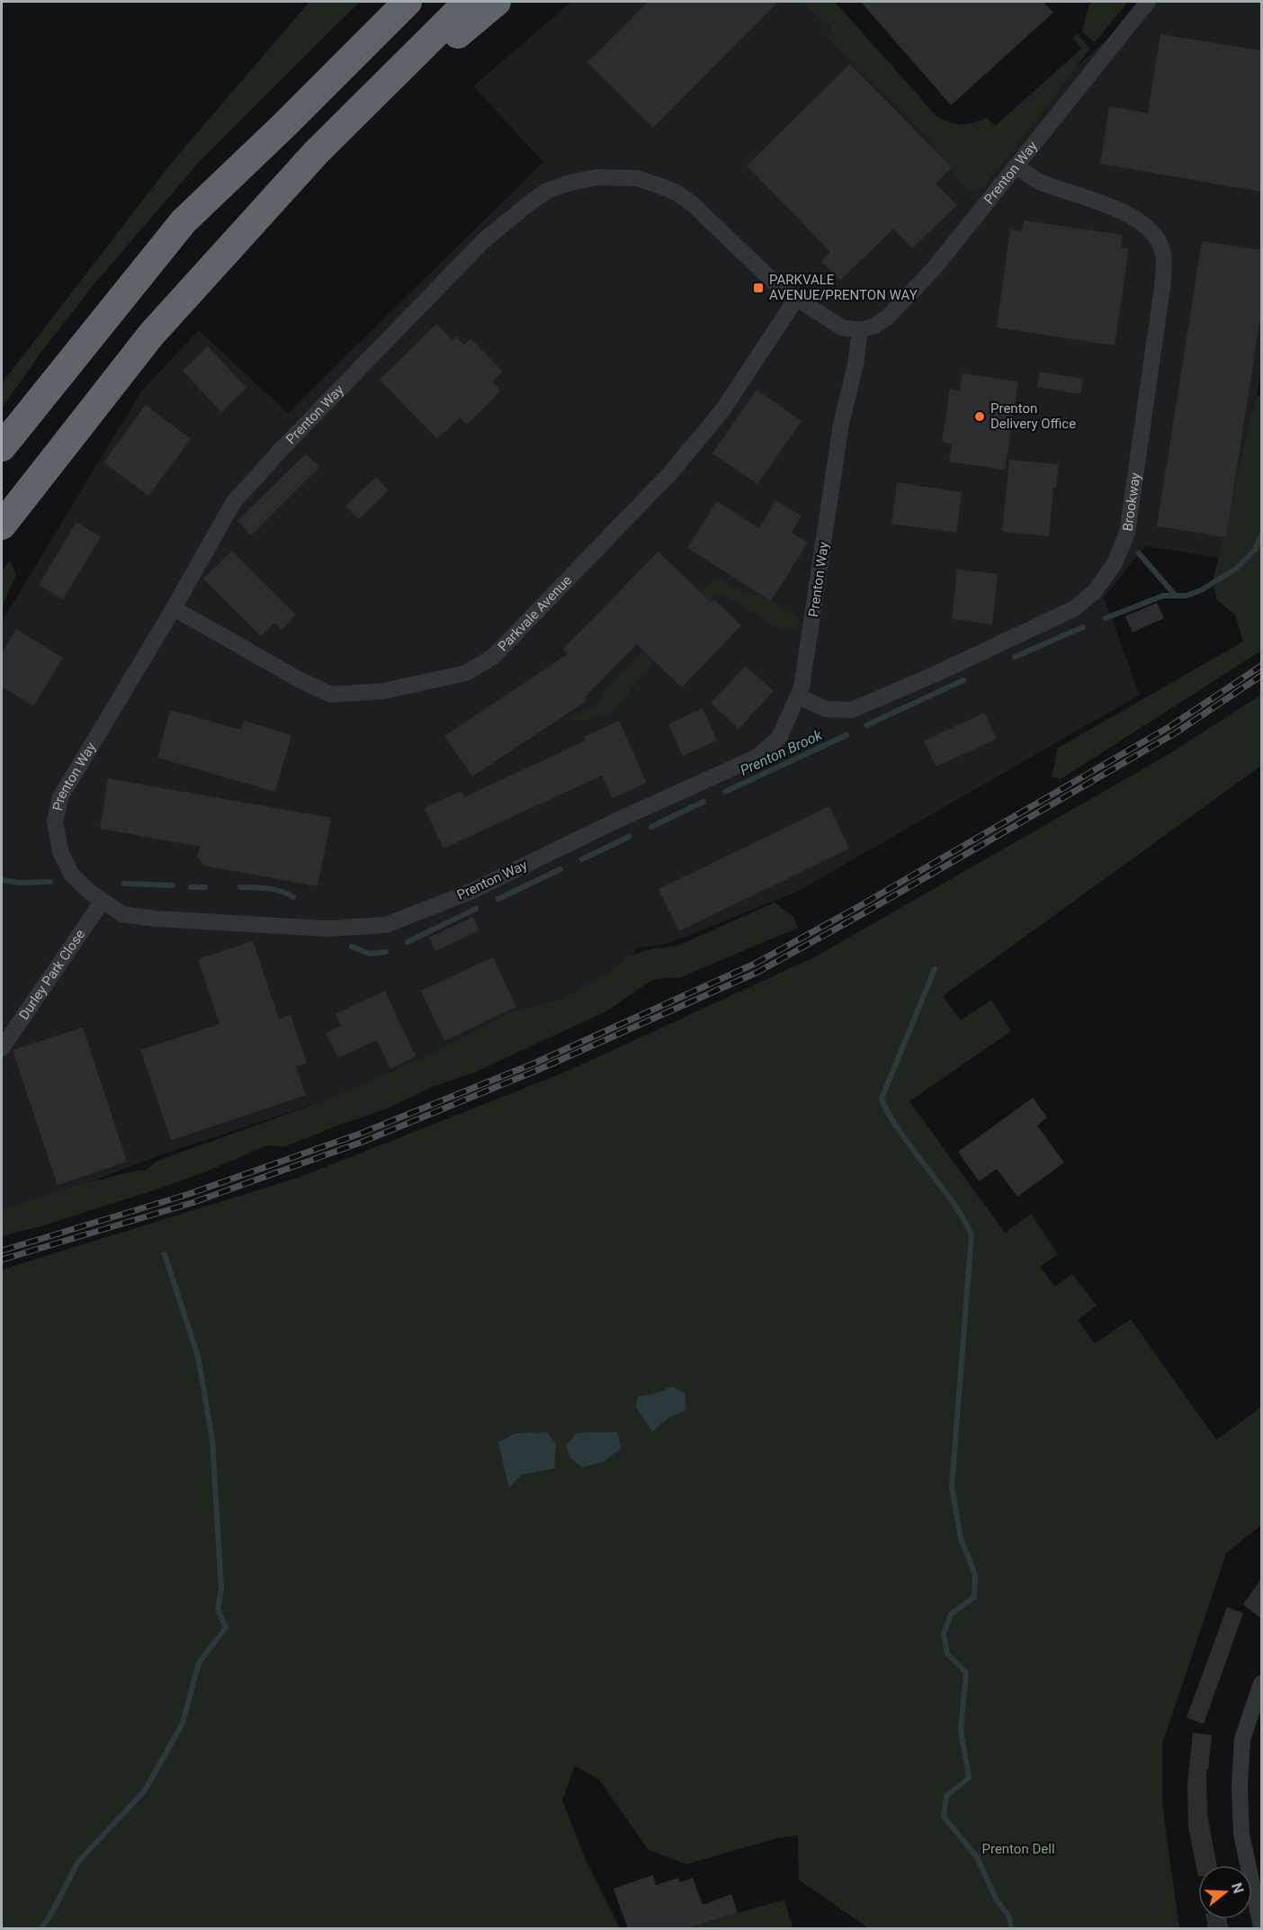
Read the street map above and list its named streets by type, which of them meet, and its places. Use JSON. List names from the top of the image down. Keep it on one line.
{"streets":{"street":["Prenton Way","Brookway","Parkvale Avenue","Durley Park Close"]},"crossings":[["Prenton Way","Brookway"],["Prenton Way","Parkvale Avenue"],["Prenton Way","Durley Park Close"]],"water":["Prenton Brook"],"parks":["Prenton Dell"],"places":{"transit":["PARKVALE AVENUE/PRENTON WAY"],"other":["Prenton Delivery Office"]},"north":"right"}
